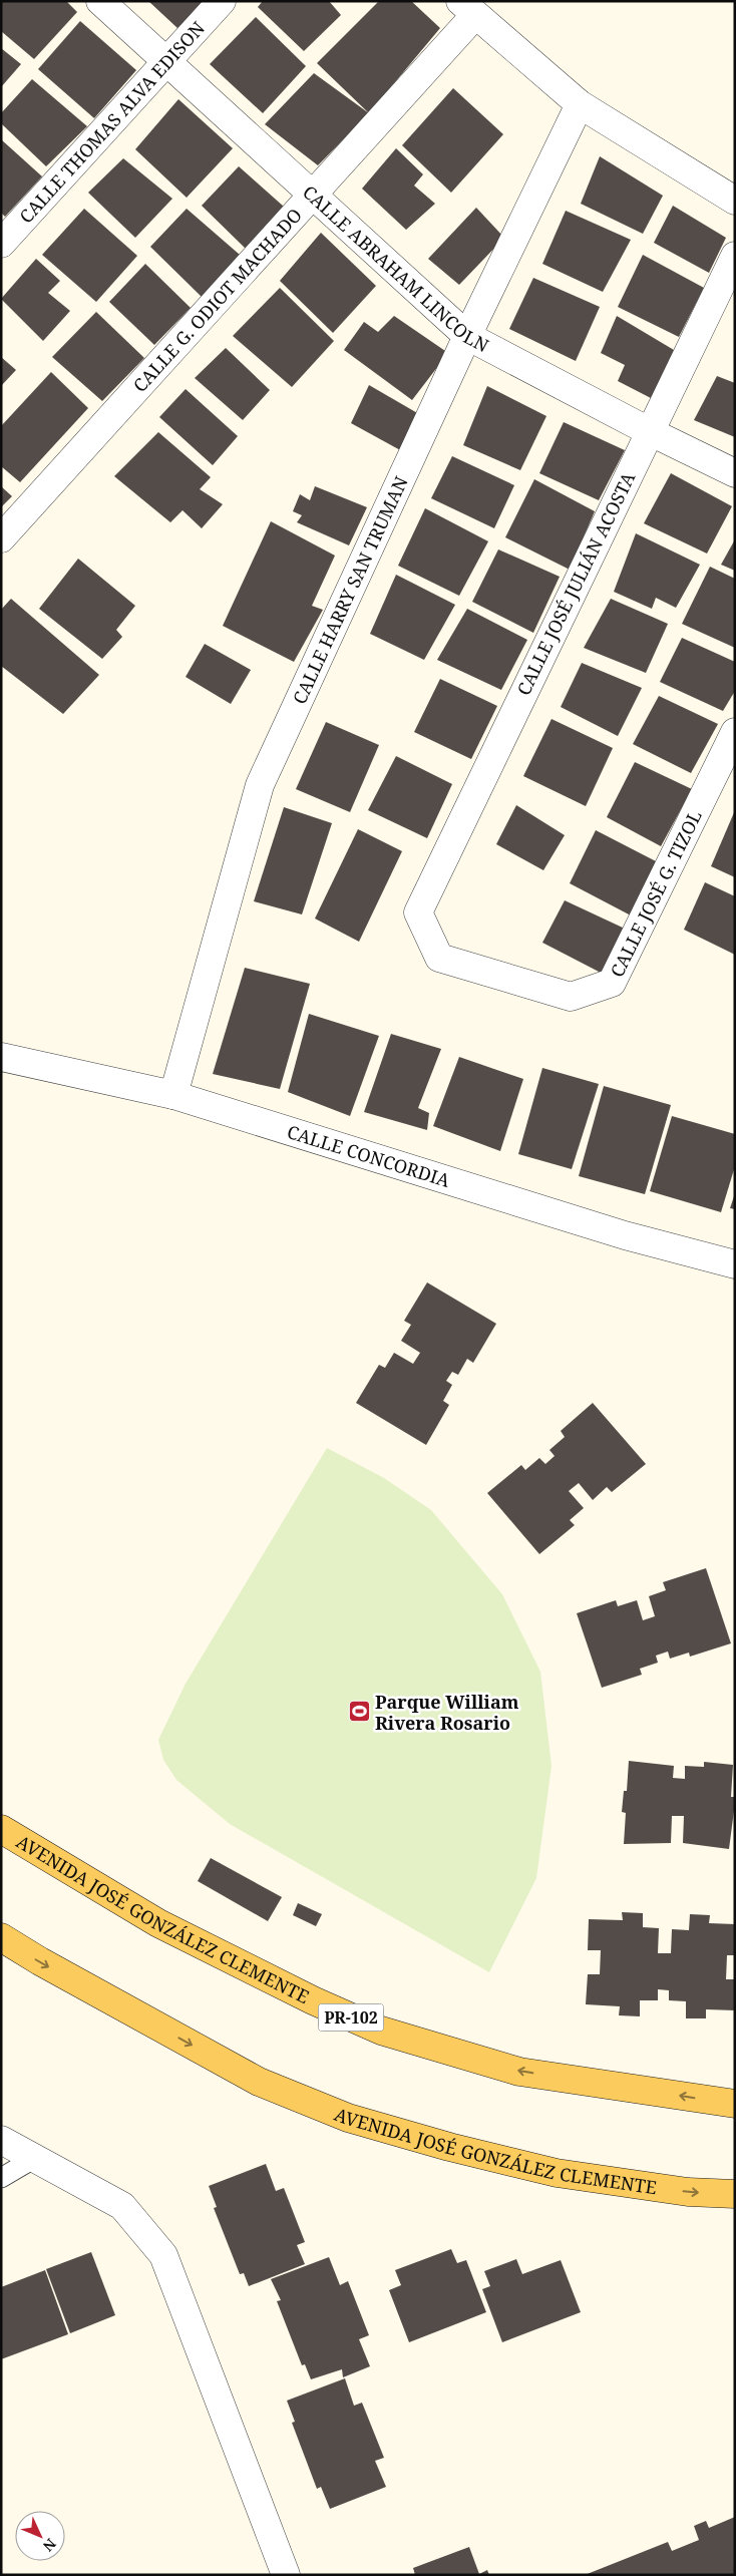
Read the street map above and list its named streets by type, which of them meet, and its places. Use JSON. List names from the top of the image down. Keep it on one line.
{"streets":{"main road":["AVENIDA JOSÉ GONZÁLEZ CLEMENTE","PR-102"],"street":["CALLE THOMAS ALVA EDISON","CALLE ABRAHAM LINCOLN","CALLE G. ODIOT MACHADO","CALLE JOSÉ JULIÁN ACOSTA","CALLE HARRY SAN TRUMAN","CALLE JOSÉ G. TIZOL","CALLE CONCORDIA"]},"crossings":[["CALLE THOMAS ALVA EDISON","CALLE ABRAHAM LINCOLN"],["CALLE ABRAHAM LINCOLN","CALLE G. ODIOT MACHADO"],["CALLE ABRAHAM LINCOLN","CALLE JOSÉ JULIÁN ACOSTA"],["CALLE ABRAHAM LINCOLN","CALLE HARRY SAN TRUMAN"],["CALLE JOSÉ JULIÁN ACOSTA","CALLE JOSÉ G. TIZOL"],["CALLE HARRY SAN TRUMAN","CALLE CONCORDIA"]],"places":{"sports":["Parque William Rivera Rosario"]},"north":"bottom right"}
